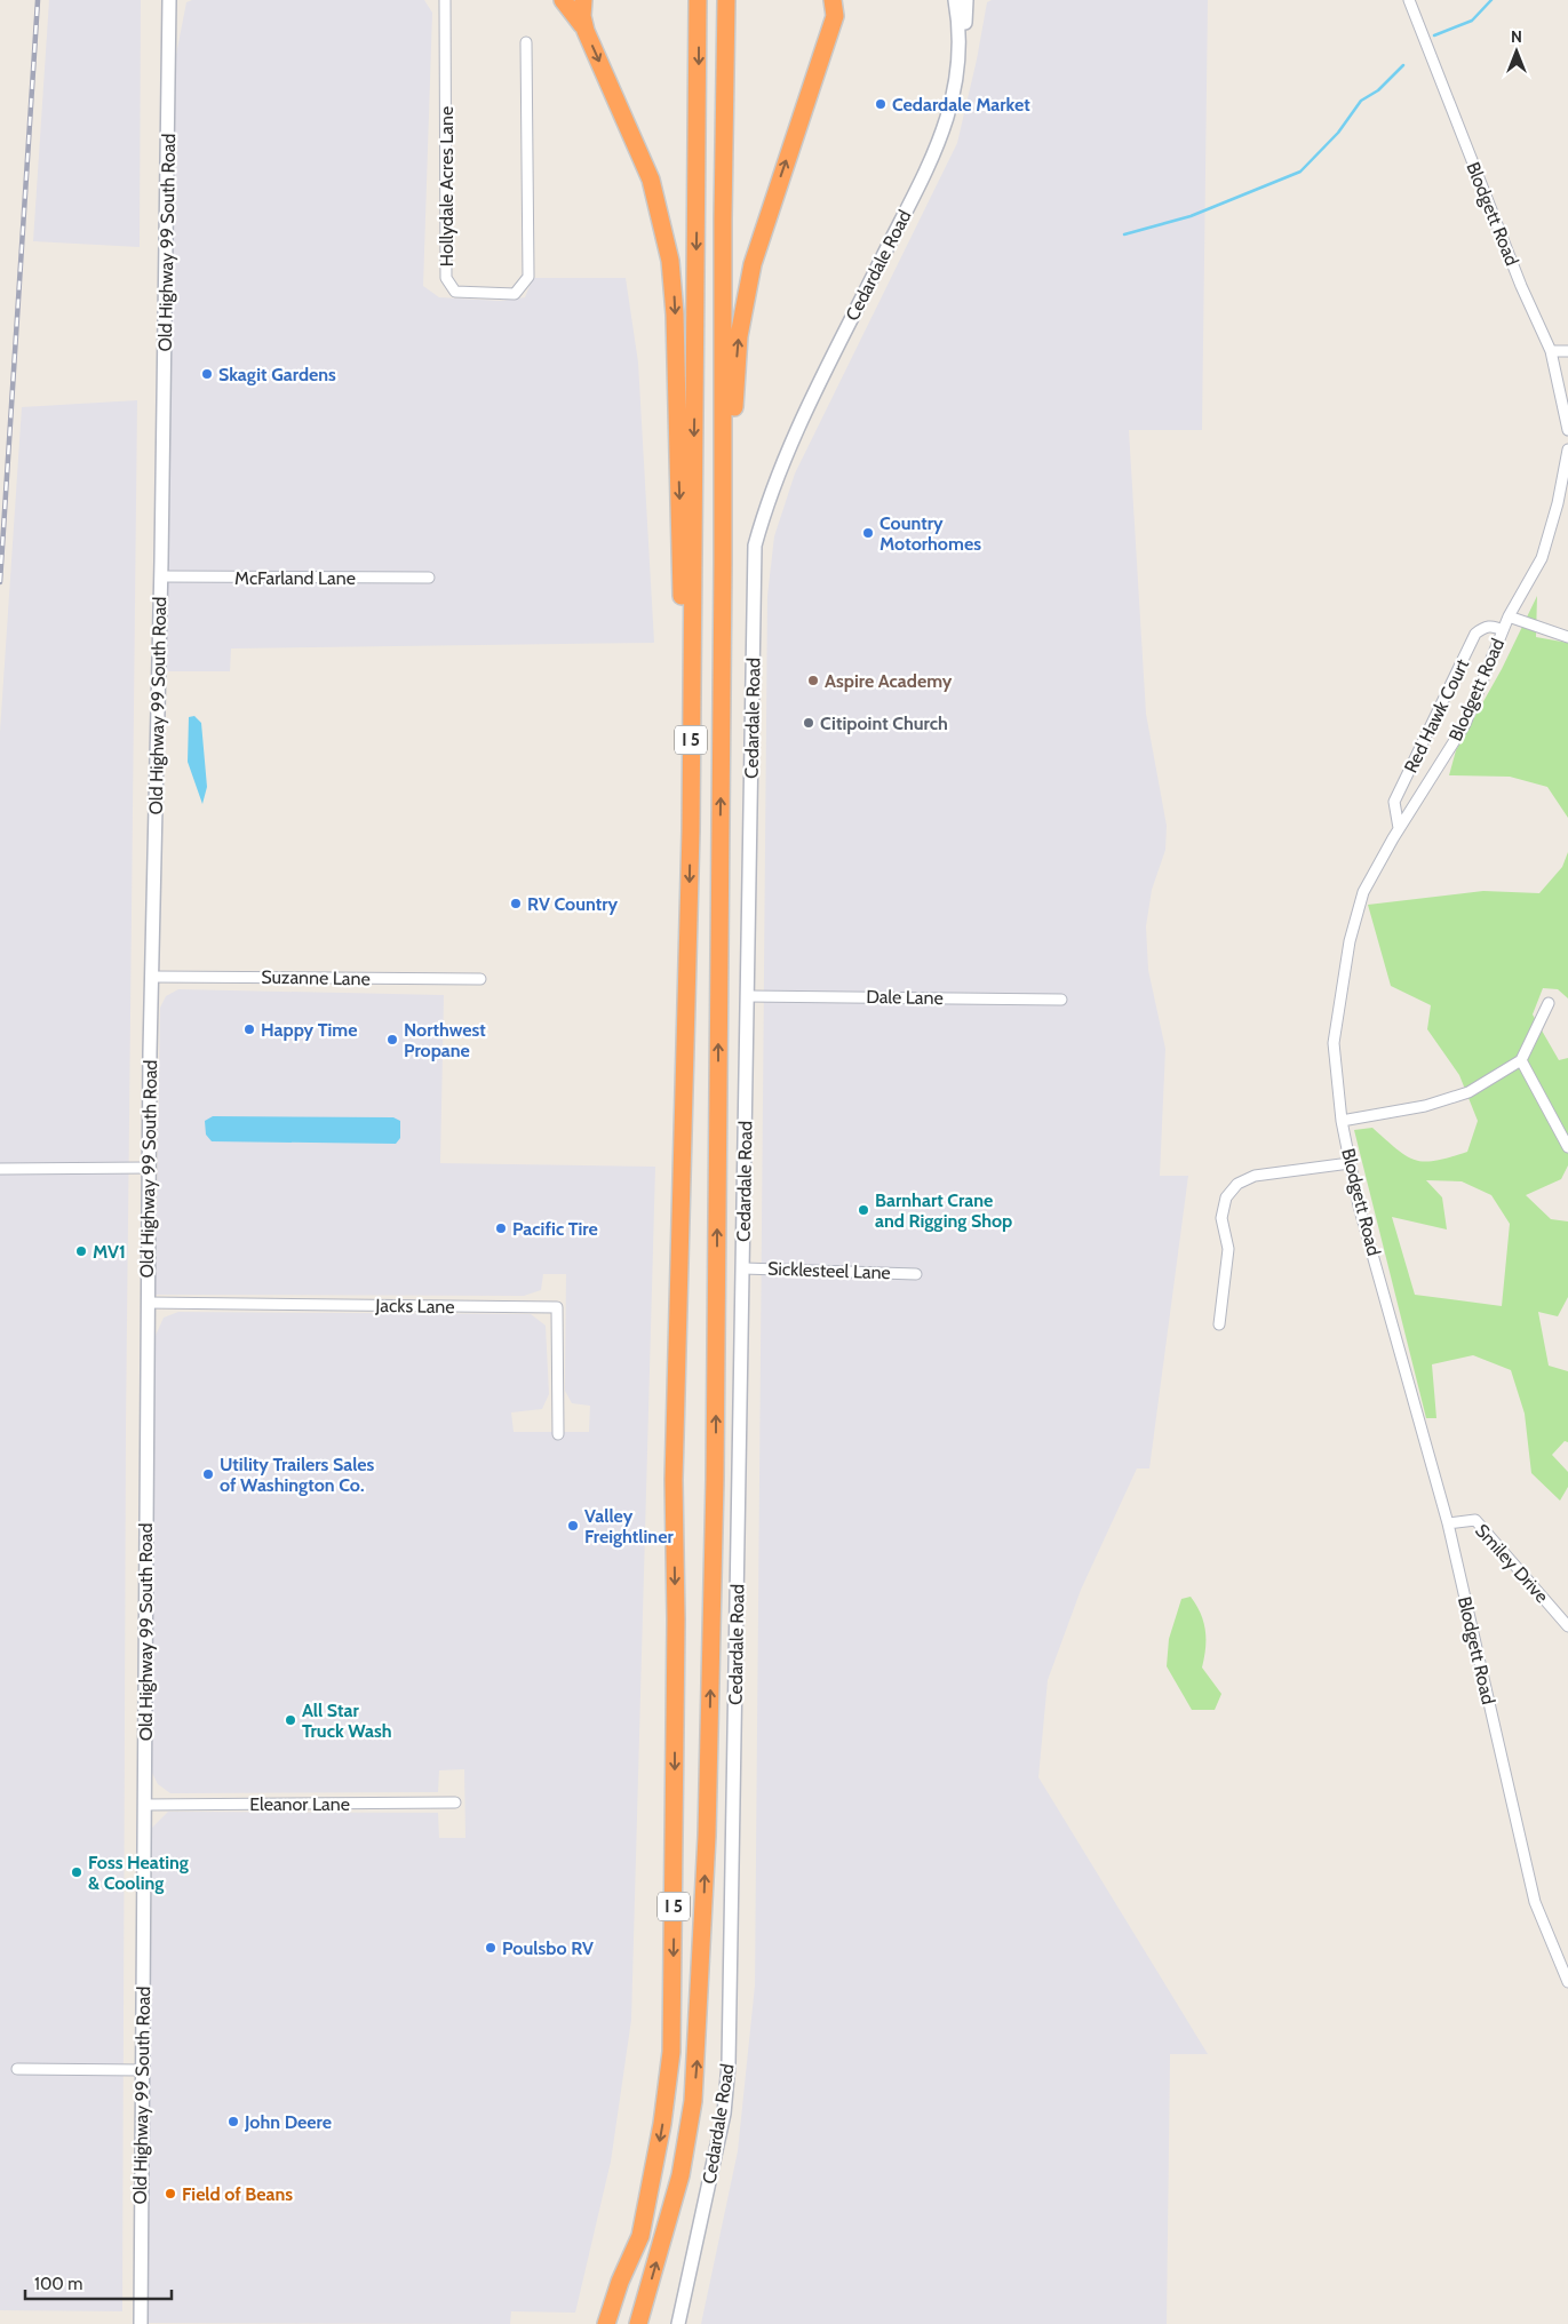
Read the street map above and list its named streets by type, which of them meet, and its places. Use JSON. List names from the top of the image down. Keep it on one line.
{"streets":{"highway":["I 5"],"street":["Hollydale Acres Lane","Blodgett Road","Old Highway 99 South Road","Cedardale Road","McFarland Lane","Red Hawk Court","Suzanne Lane","Dale Lane","Sicklesteel Lane","Jacks Lane","Smiley Drive","Eleanor Lane"]},"crossings":[["Blodgett Road","Red Hawk Court"],["Blodgett Road","Smiley Drive"],["Old Highway 99 South Road","McFarland Lane"],["Old Highway 99 South Road","Suzanne Lane"],["Old Highway 99 South Road","Jacks Lane"],["Old Highway 99 South Road","Eleanor Lane"],["Cedardale Road","Dale Lane"],["Cedardale Road","Sicklesteel Lane"]],"places":["Cedardale Market","Skagit Gardens","Country Motorhomes","Aspire Academy","Citipoint Church","RV Country","Happy Time","Northwest Propane","Barnhart Crane and Rigging Shop","Pacific Tire","MV1","Utility Trailers Sales of Washington Co.","Valley Freightliner","All Star Truck Wash","Foss Heating & Cooling","Poulsbo RV","John Deere","Field of Beans"],"scale_bar":"100 m","north":"top"}
